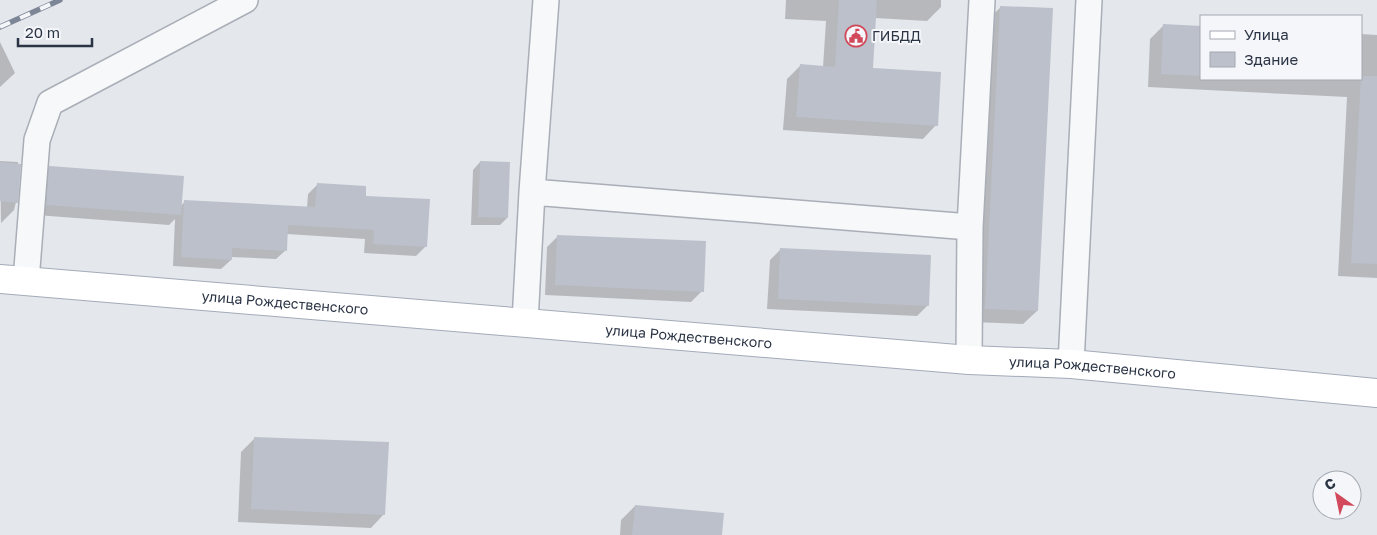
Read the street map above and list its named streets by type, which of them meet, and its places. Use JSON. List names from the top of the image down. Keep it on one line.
{"streets":{"main road":["улица Рождественского"]},"places":{"public building":["ГИБДД"]},"legend":["Улица","Здание"],"scale_bar":"20 m","north":"top left"}
